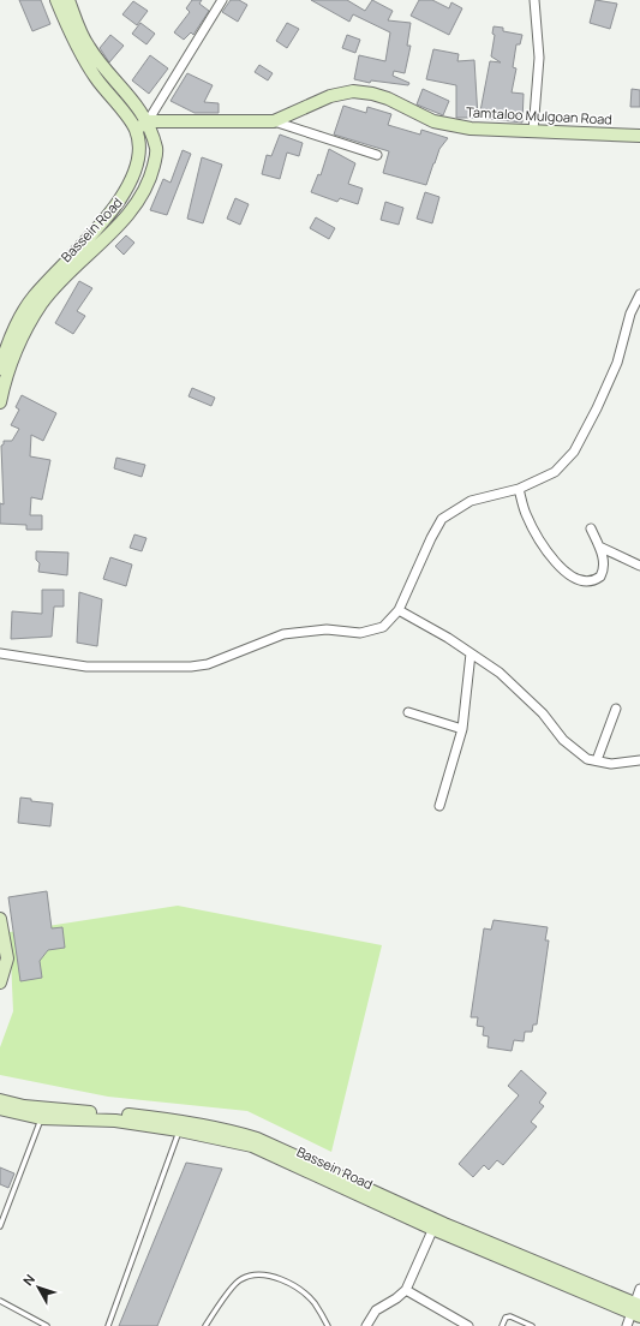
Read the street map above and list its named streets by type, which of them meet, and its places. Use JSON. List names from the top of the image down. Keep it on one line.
{"streets":{"main road":["Tamtaloo Mulgoan Road","Bassein Road"]},"crossings":[["Tamtaloo Mulgoan Road","Bassein Road"]],"north":"top left"}
